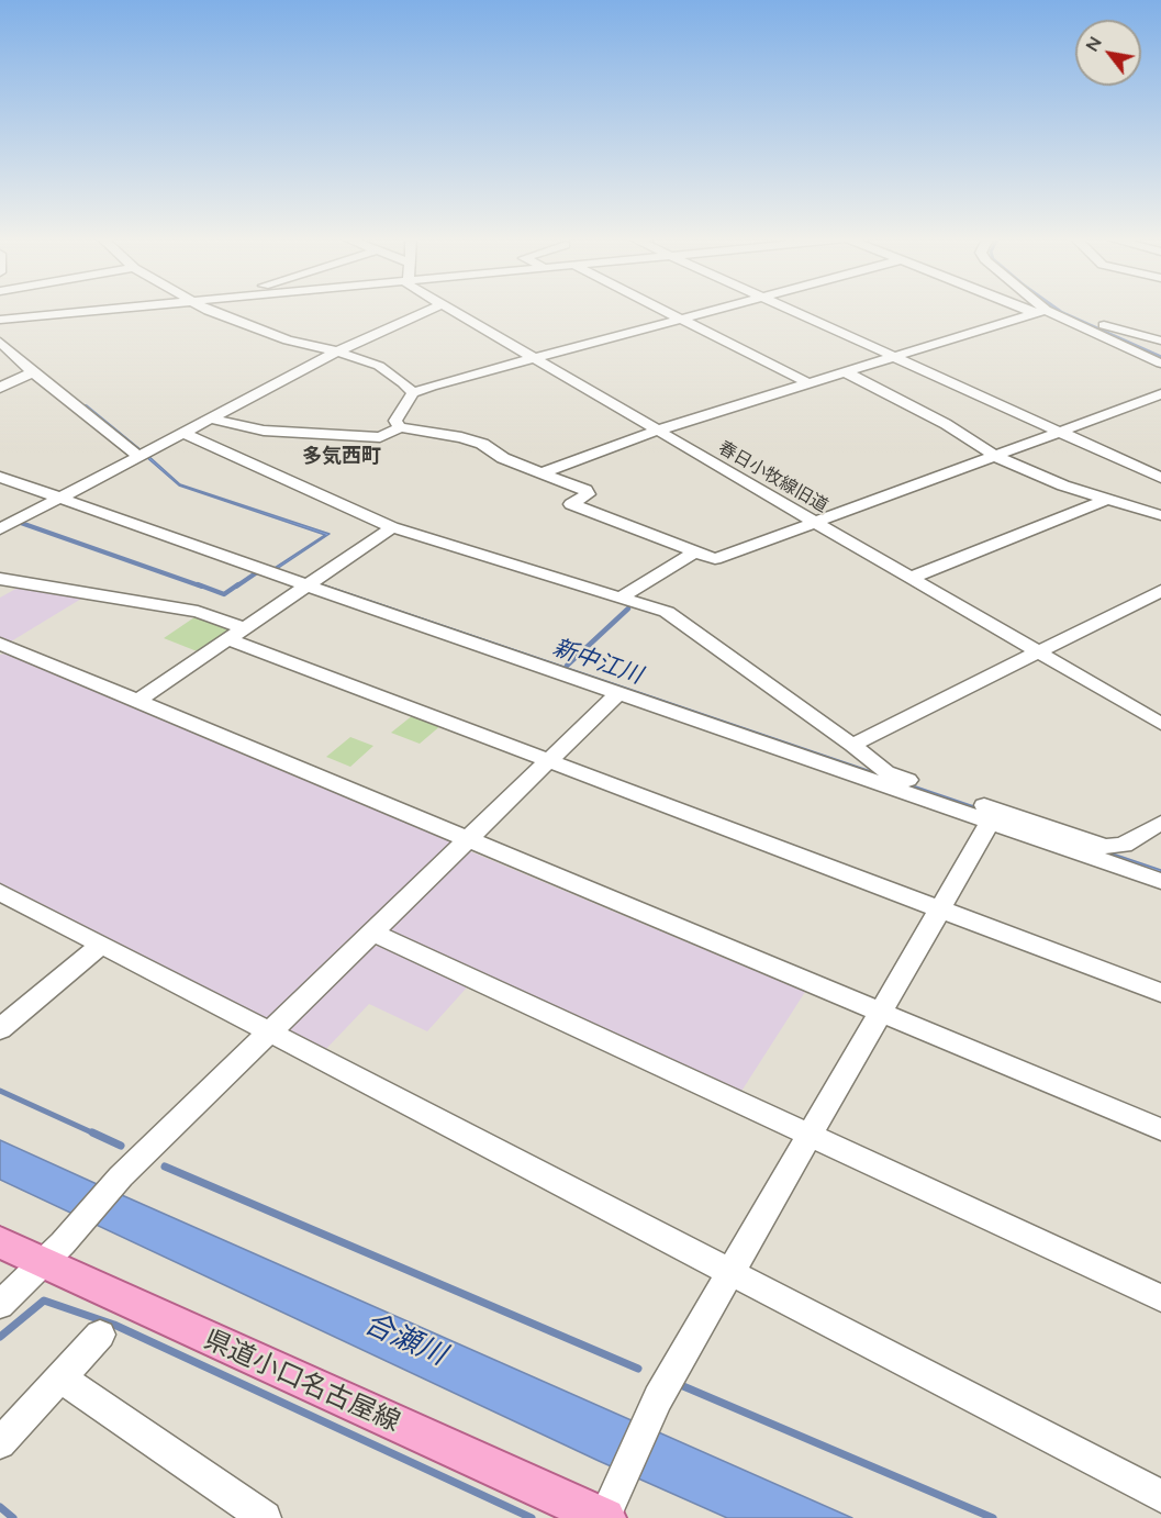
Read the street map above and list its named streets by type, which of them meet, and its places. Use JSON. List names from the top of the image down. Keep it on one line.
{"streets":{"main road":["県道小口名古屋線"],"street":["春日小牧線旧道"]},"districts":["多気西町"],"water":["新中江川","合瀬川"],"north":"top left"}
